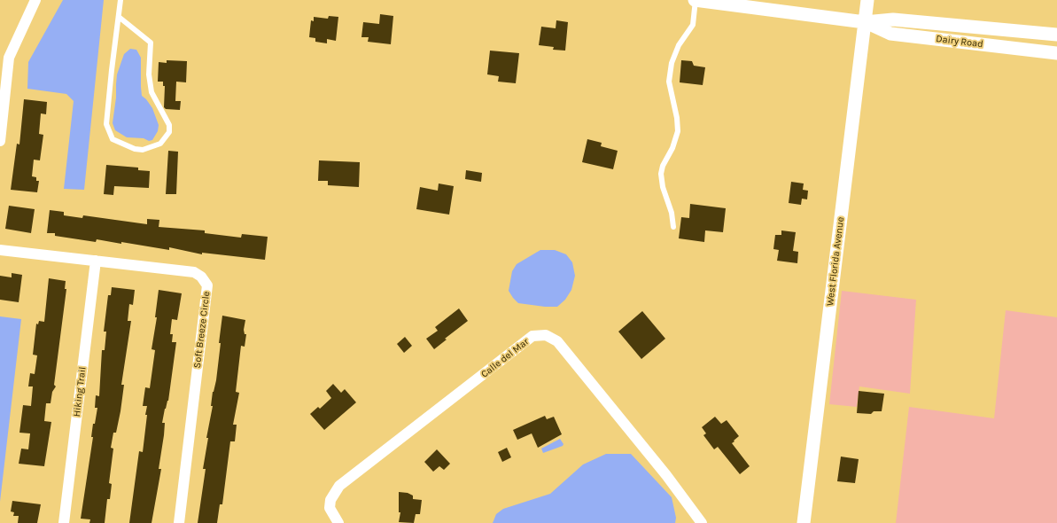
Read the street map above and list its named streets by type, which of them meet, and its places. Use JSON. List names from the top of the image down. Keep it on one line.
{"streets":{"street":["Dairy Road","West Florida Avenue","Soft Breeze Circle","Calle del Mar","Hiking Trail"]},"crossings":[["Dairy Road","West Florida Avenue"],["Soft Breeze Circle","Hiking Trail"]]}
